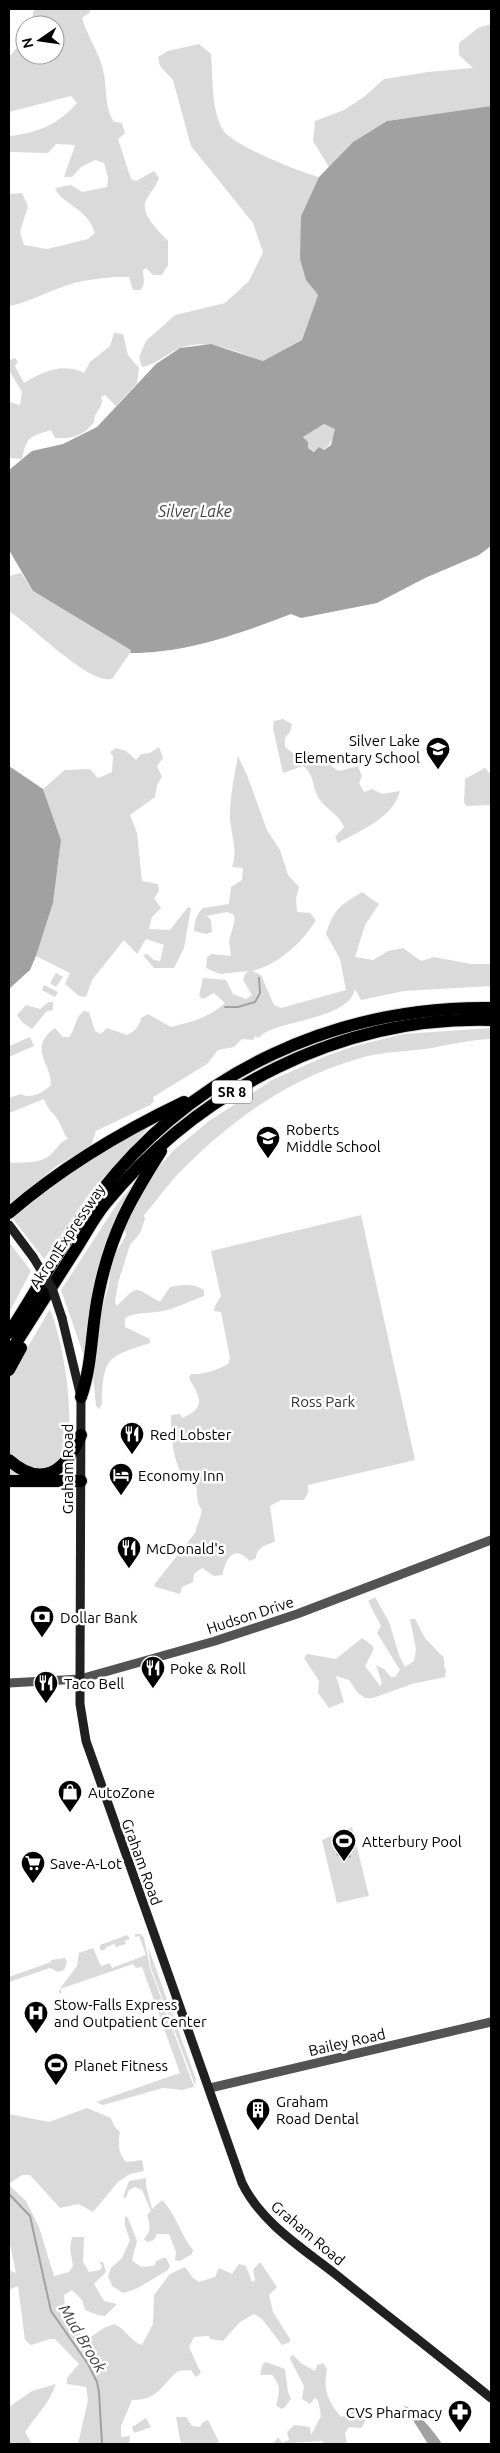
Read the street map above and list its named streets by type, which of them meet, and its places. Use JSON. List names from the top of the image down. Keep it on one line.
{"streets":{"highway":["SR 8","Akron Expressway"],"main road":["Graham Road"],"street":["Hudson Drive","Bailey Road"]},"crossings":[["Graham Road","Hudson Drive"],["Graham Road","Bailey Road"]],"water":["Silver Lake","Mud Brook"],"parks":["Ross Park"],"places":{"school or university":["Silver Lake Elementary School","Roberts Middle School"],"restaurant":["Red Lobster","McDonald's","Poke & Roll","Taco Bell"],"hotel":["Economy Inn"],"bank":["Dollar Bank"],"shop":["AutoZone"],"sports":["Atterbury Pool","Planet Fitness"],"supermarket":["Save-A-Lot"],"hospital":["Stow-Falls Express and Outpatient Center"],"building":["Graham Road Dental"],"pharmacy":["CVS Pharmacy"]},"north":"left"}
